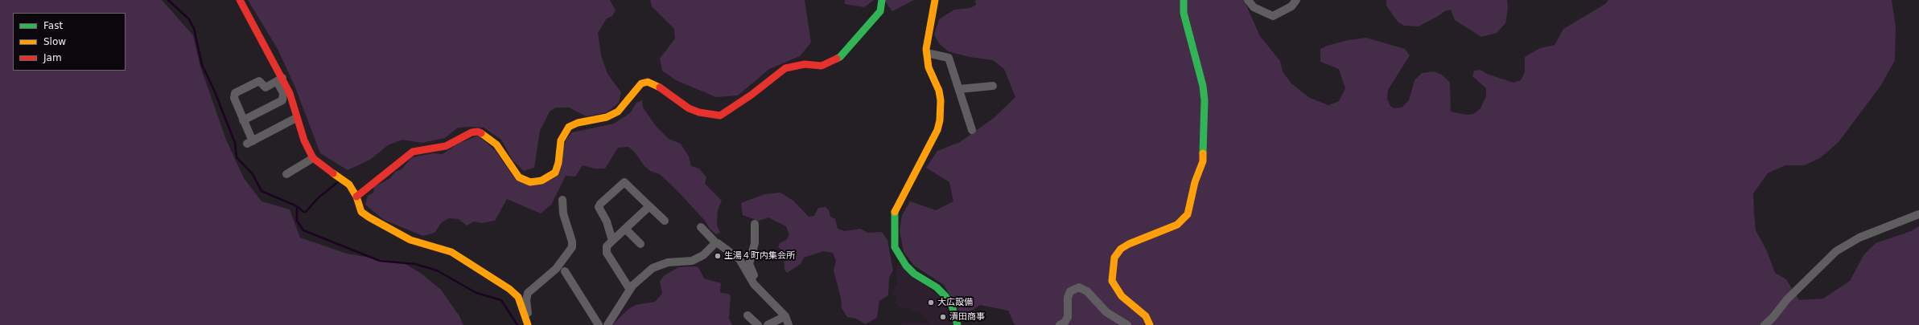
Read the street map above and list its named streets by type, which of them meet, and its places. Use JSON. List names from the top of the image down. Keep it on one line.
{"places":["生湯４町内集会所","大広設備","潰田商事"],"legend":["Fast","Slow","Jam"]}
